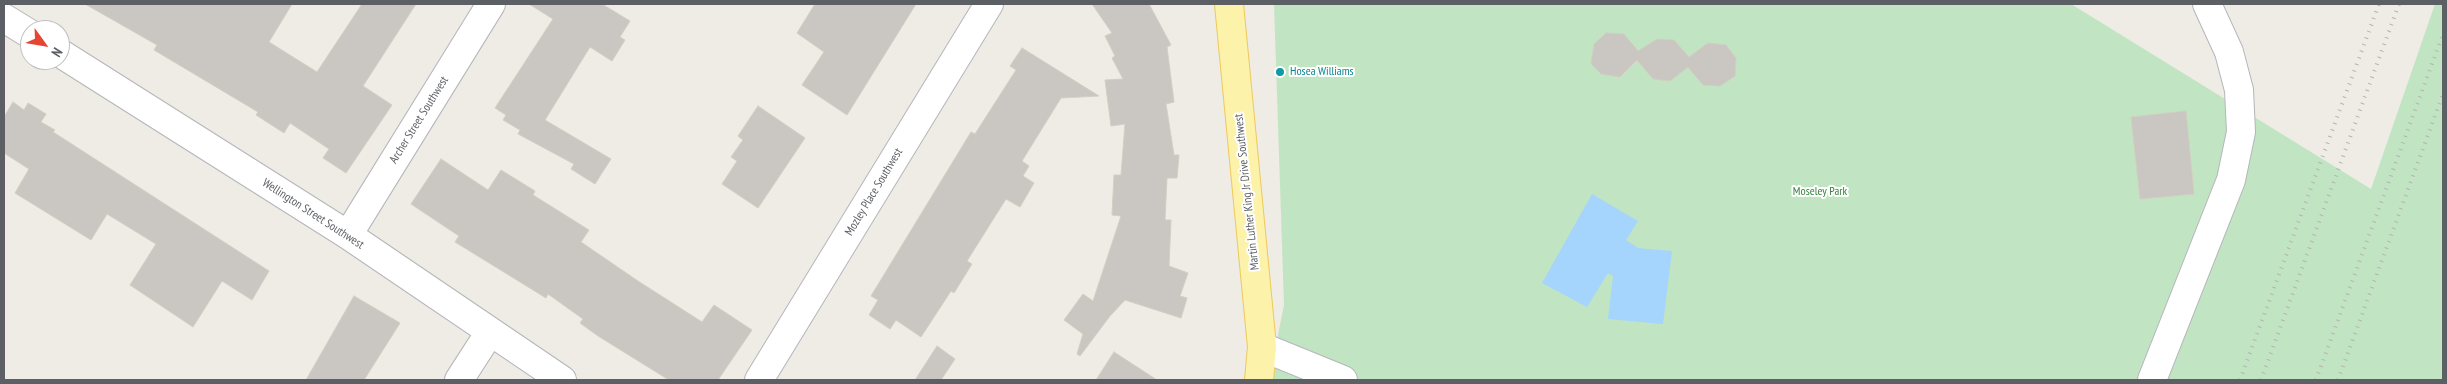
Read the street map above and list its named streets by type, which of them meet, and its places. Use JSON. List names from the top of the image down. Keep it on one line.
{"streets":{"main road":["Martin Luther King Jr Drive Southwest"],"street":["Archer Street Southwest","Mozley Place Southwest","Wellington Street Southwest"]},"crossings":[["Archer Street Southwest","Wellington Street Southwest"]],"parks":["Moseley Park"],"places":["Hosea Williams"],"north":"bottom right"}
